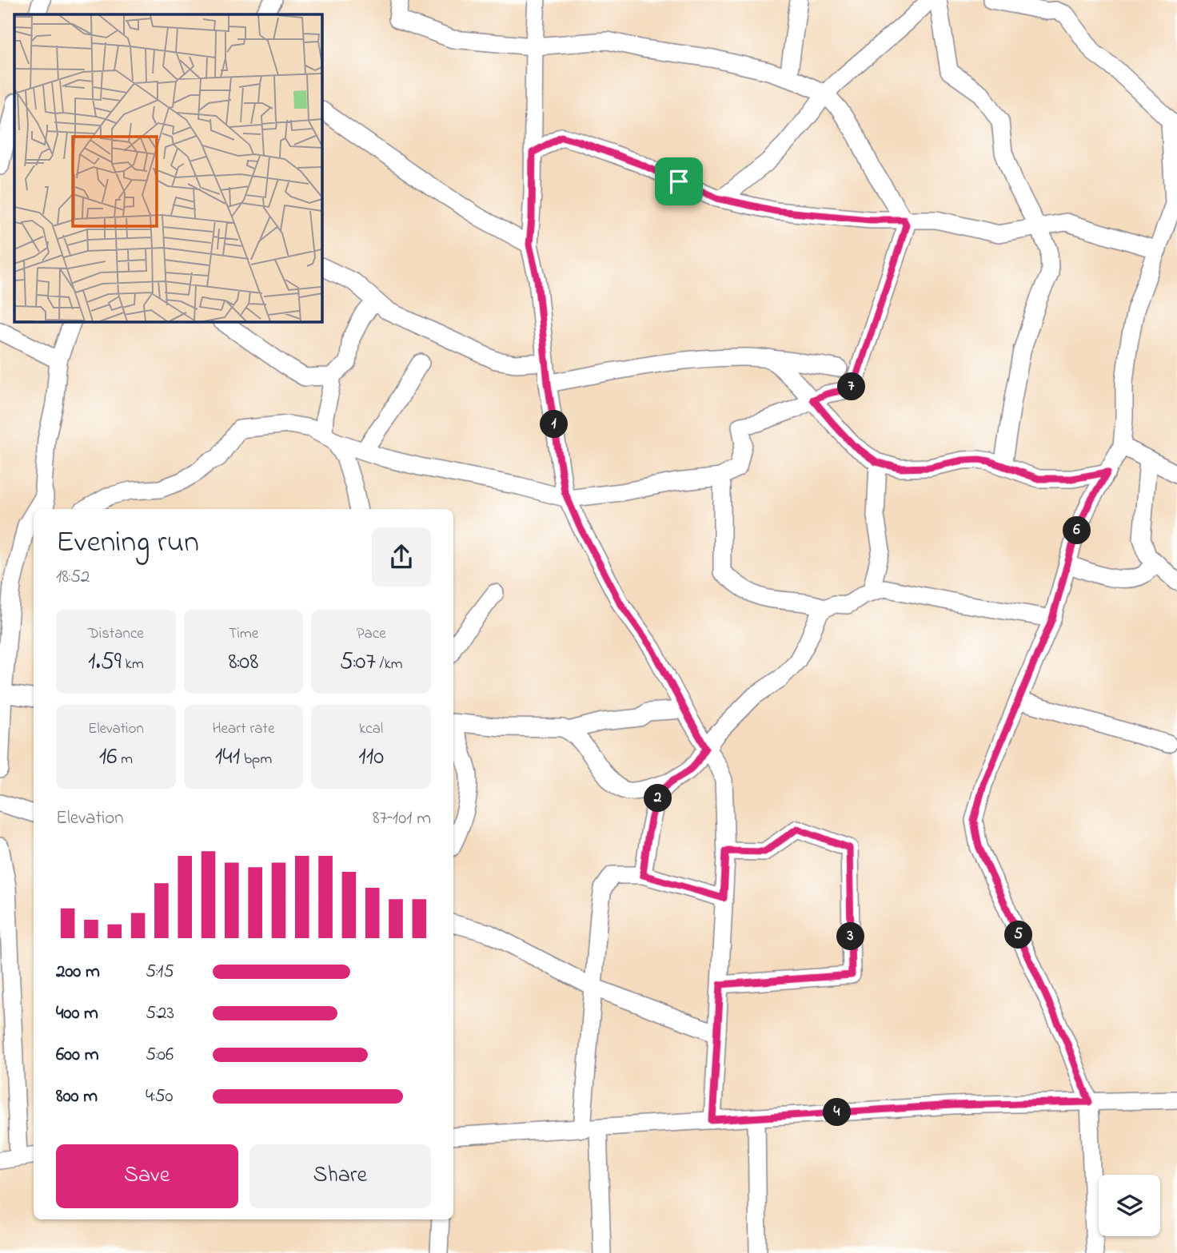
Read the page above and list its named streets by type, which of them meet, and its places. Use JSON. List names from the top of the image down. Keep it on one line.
{"page":{"pins":["7","1","6","2","5","3","4"],"heading":["Evening run","18:52"],"stats":[["Distance","1.59 km"],["Time","8:08"],["Pace","5:07 /km"],["Elevation","16 m"],["Heart rate","141 bpm"],["kcal","110"]],"chart":["Elevation","87–101 m"],"list":[{"name":"200 m","note":"5:15"},{"name":"400 m","note":"5:23"},{"name":"600 m","note":"5:06"},{"name":"800 m","note":"4:50"}],"buttons":["Save","Share"]}}
